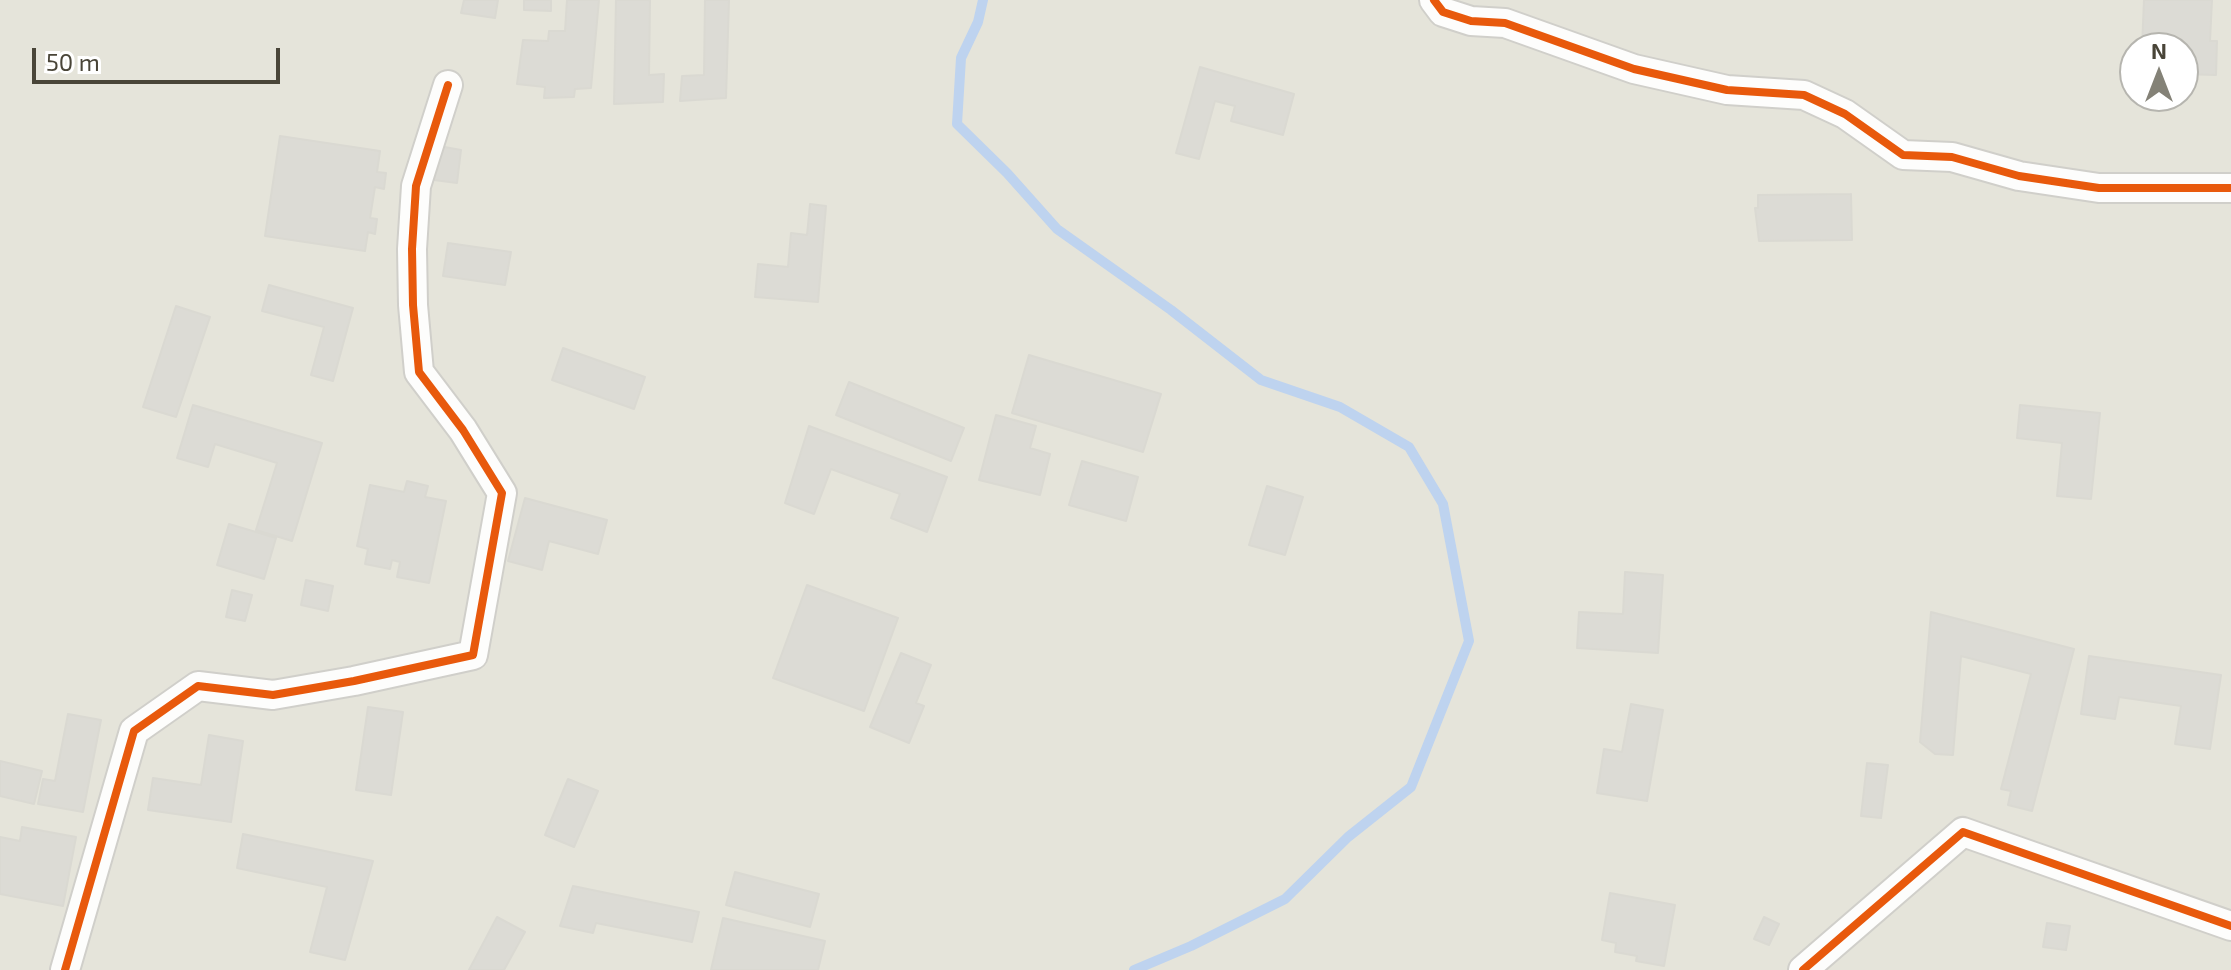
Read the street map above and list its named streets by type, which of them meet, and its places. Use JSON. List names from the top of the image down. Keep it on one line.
{"scale_bar":"50 m","north":"top"}
